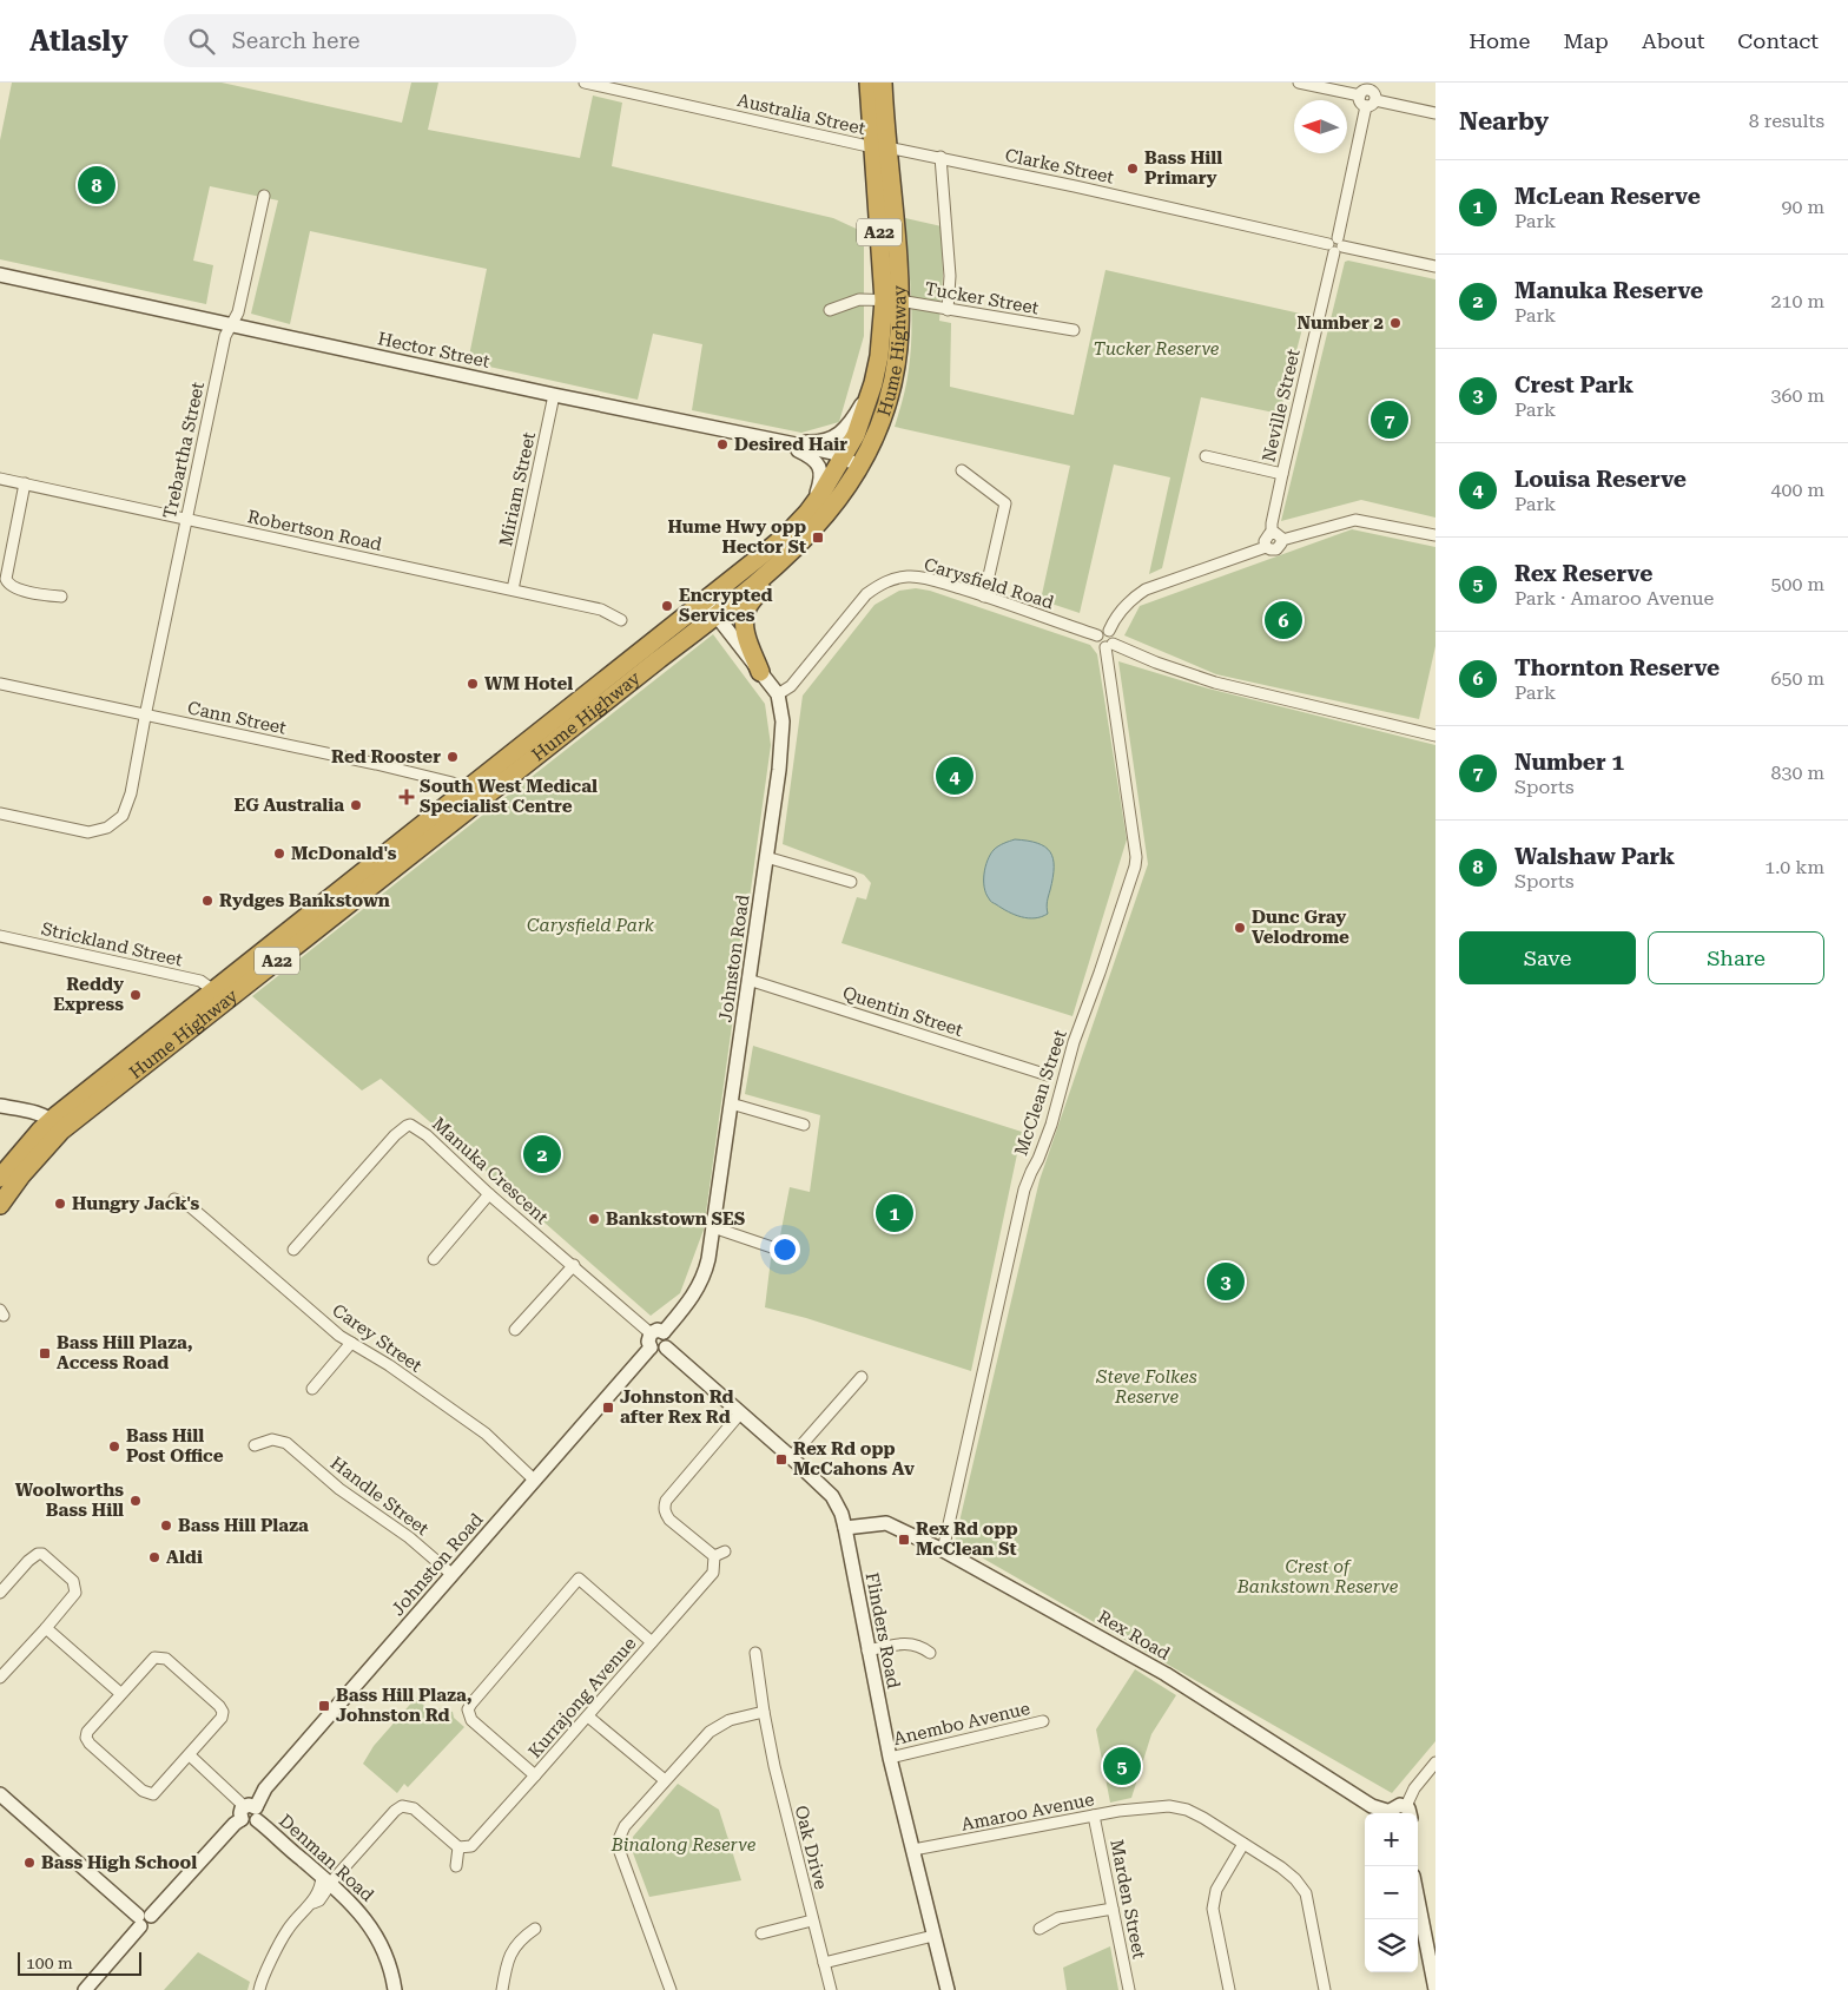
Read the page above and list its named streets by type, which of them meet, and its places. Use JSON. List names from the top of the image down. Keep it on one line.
{"streets":{"highway":["A22","Hume Highway"],"street":["Australia Street","Clarke Street","Tucker Street","Hector Street","Neville Street","Trebartha Street","Miriam Street","Robertson Road","Carysfield Road","Cann Street","Strickland Street","Johnston Road","Quentin Street","McClean Street","Manuka Crescent","Carey Street","Handle Street","Flinders Road","Rex Road","Kurrajong Avenue","Anembo Avenue","Amaroo Avenue","Oak Drive","Denman Road","Marden Street"]},"crossings":[["Australia Street","Clarke Street"],["Australia Street","Hume Highway"],["Clarke Street","Hume Highway"],["Clarke Street","Neville Street"],["Tucker Street","Hume Highway"],["Hector Street","Hume Highway"],["Hector Street","Trebartha Street"],["Hector Street","Miriam Street"],["Hume Highway","Cann Street"],["Hume Highway","Strickland Street"],["Hume Highway","Johnston Road"],["Trebartha Street","Robertson Road"],["Trebartha Street","Cann Street"],["Miriam Street","Robertson Road"],["Carysfield Road","Johnston Road"],["Carysfield Road","McClean Street"],["Johnston Road","Quentin Street"],["Johnston Road","Manuka Crescent"],["Johnston Road","Carey Street"],["Johnston Road","Handle Street"],["Johnston Road","Flinders Road"],["Johnston Road","Denman Road"],["McClean Street","Rex Road"],["Manuka Crescent","Flinders Road"],["Flinders Road","Rex Road"],["Flinders Road","Anembo Avenue"],["Flinders Road","Amaroo Avenue"],["Amaroo Avenue","Marden Street"]],"parks":["Tucker Reserve","Carysfield Park","Steve Folkes Reserve","Crest of Bankstown Reserve","Binalong Reserve"],"places":{"other":["Bass Hill Primary","Number 2","Desired Hair","Encrypted Services","WM Hotel","Red Rooster","EG Australia","McDonald's","Rydges Bankstown","Dunc Gray Velodrome","Reddy Express","Hungry Jack's","Bankstown SES","Bass Hill Post Office","Woolworths Bass Hill","Bass Hill Plaza","Aldi","Bass High School"],"transit":["Hume Hwy opp Hector St","Bass Hill Plaza, Access Road","Johnston Rd after Rex Rd","Rex Rd opp McCahons Av","Rex Rd opp McClean St","Bass Hill Plaza, Johnston Rd"],"health":["South West Medical Specialist Centre"]},"scale_bar":"100 m","north":"left","page":{"header":"Atlasly","search":"Search here","nav":["Home","Map","About","Contact"],"heading":["Nearby","8 results"],"list":[{"mark":"1","name":"McLean Reserve","note":"Park","value":"90 m"},{"mark":"2","name":"Manuka Reserve","note":"Park","value":"210 m"},{"mark":"3","name":"Crest Park","note":"Park","value":"360 m"},{"mark":"4","name":"Louisa Reserve","note":"Park","value":"400 m"},{"mark":"5","name":"Rex Reserve","note":"Park · Amaroo Avenue","value":"500 m"},{"mark":"6","name":"Thornton Reserve","note":"Park","value":"650 m"},{"mark":"7","name":"Number 1","note":"Sports","value":"830 m"},{"mark":"8","name":"Walshaw Park","note":"Sports","value":"1.0 km"}],"pins":["8","7","6","4","2","1","3","5"],"buttons":["Save","Share"],"map_buttons":["+","−"],"scale":"100 m"}}
